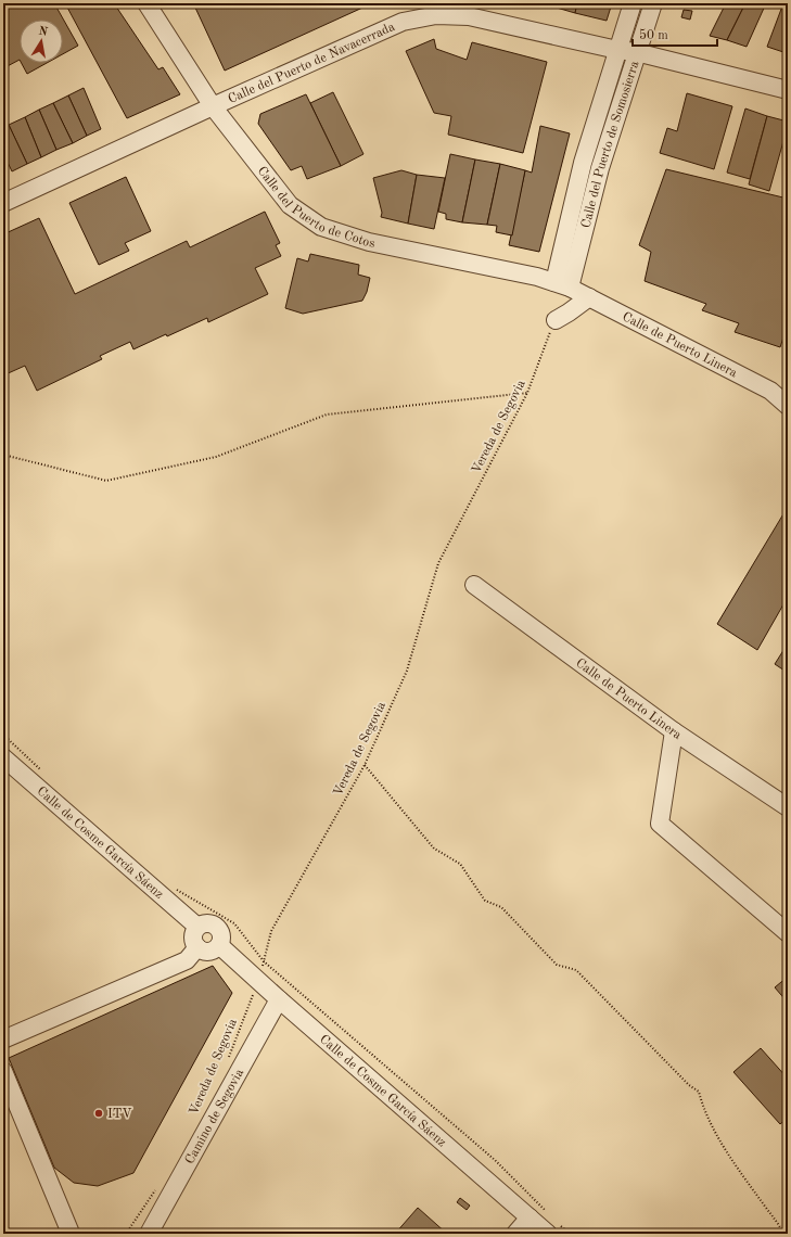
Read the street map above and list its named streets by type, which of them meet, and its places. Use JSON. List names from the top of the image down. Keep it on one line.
{"streets":{"street":["Calle del Puerto de Navacerrada","Calle del Puerto de Somosierra","Calle del Puerto de Cotos","Calle de Puerto Linera","Calle de Cosme García Sáenz","Camino de Segovia"],"path":["Vereda de Segovia"]},"crossings":[["Calle del Puerto de Navacerrada","Calle del Puerto de Somosierra"],["Calle del Puerto de Navacerrada","Calle del Puerto de Cotos"],["Calle del Puerto de Somosierra","Calle del Puerto de Cotos"],["Calle del Puerto de Somosierra","Calle de Puerto Linera"],["Calle del Puerto de Cotos","Calle de Puerto Linera"],["Vereda de Segovia","Calle de Cosme García Sáenz"],["Calle de Cosme García Sáenz","Camino de Segovia"]],"places":["ITV"],"scale_bar":"50 m","north":"top"}
